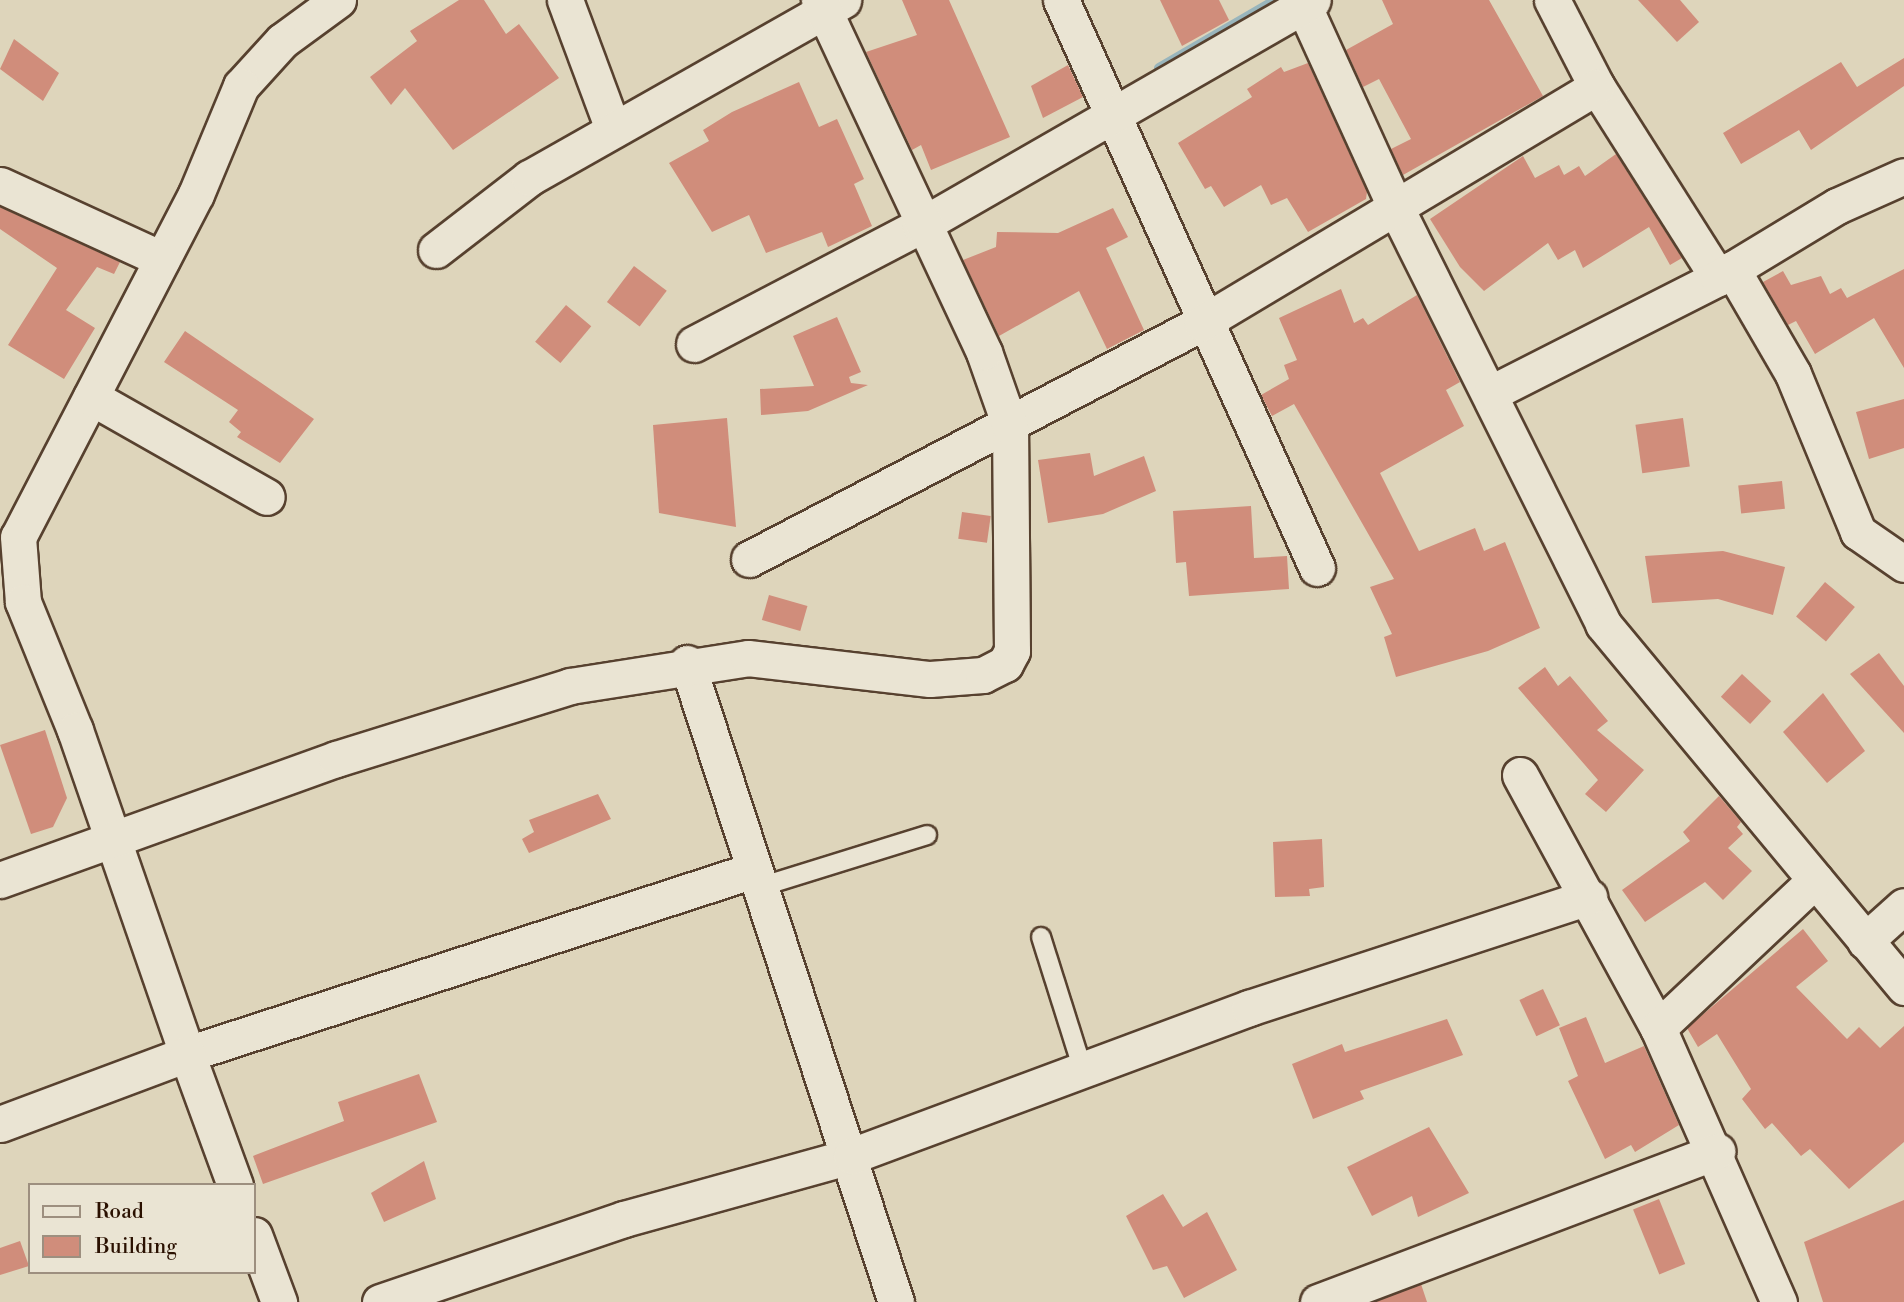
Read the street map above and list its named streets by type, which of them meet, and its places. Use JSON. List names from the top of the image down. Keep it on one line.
{"legend":["Road","Building"]}
